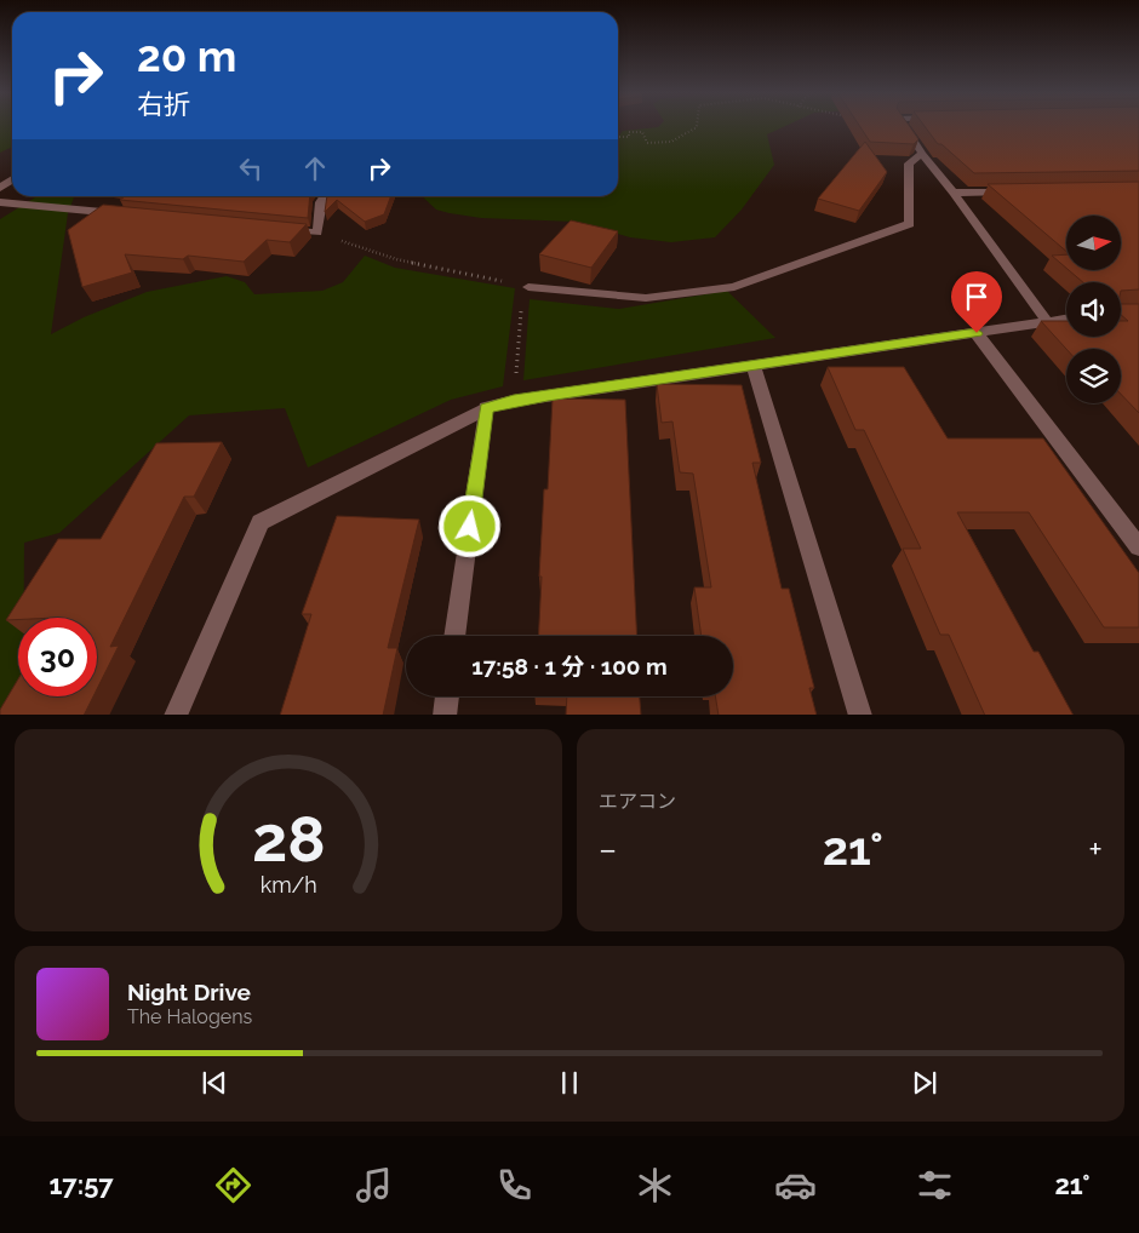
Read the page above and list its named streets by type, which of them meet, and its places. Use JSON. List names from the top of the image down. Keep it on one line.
{"north":"right","page":{"turn":["20 m","右折"],"limit":"30","trip":"17:58 · 1 分 · 100 m","tile":"エアコン","heat":["−","21°","+"],"song":["Night Drive","The Halogens"],"tabs":["17:57","21°"],"gauge":["28","km/h"]}}
